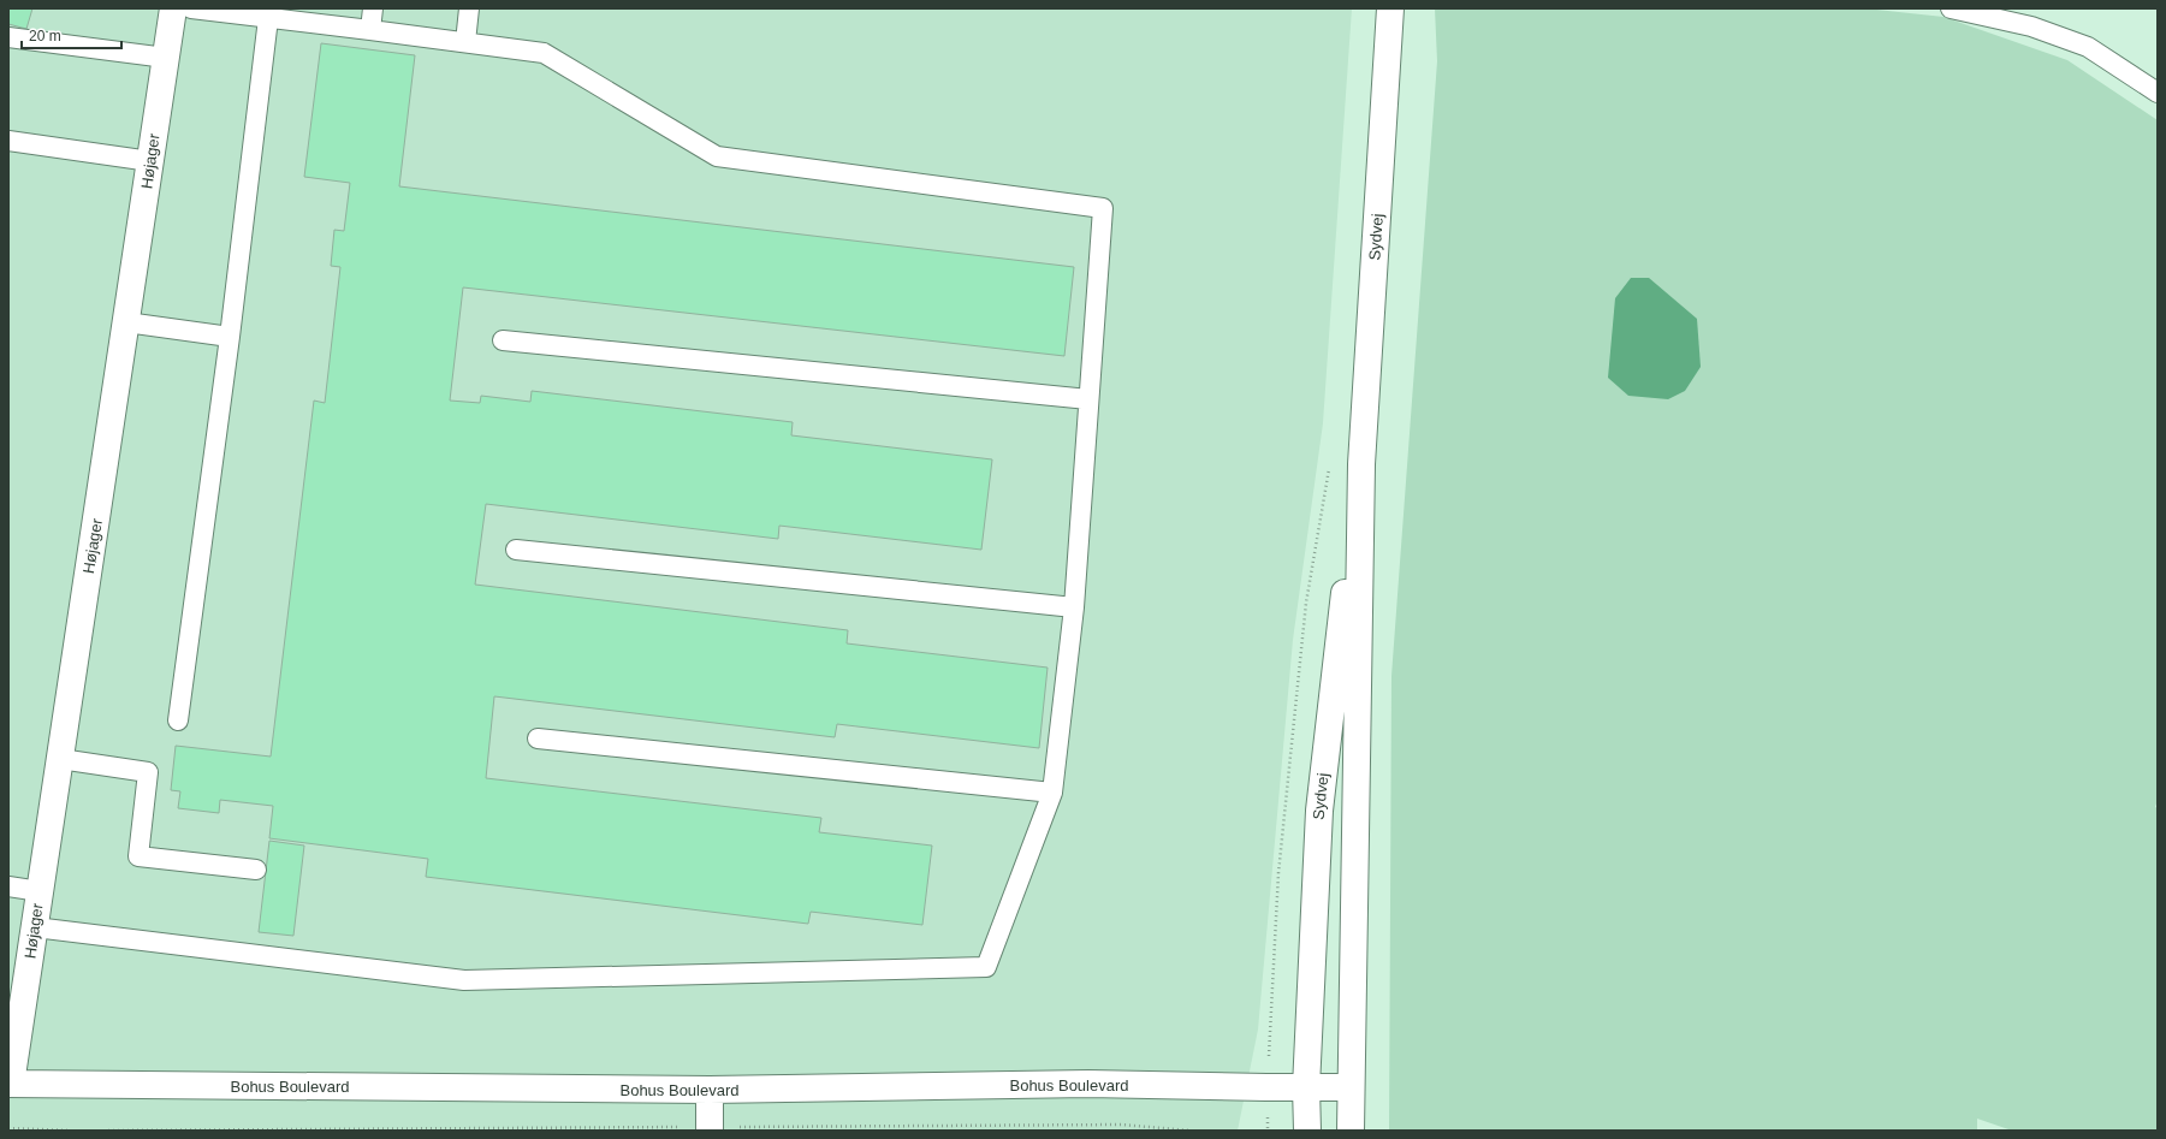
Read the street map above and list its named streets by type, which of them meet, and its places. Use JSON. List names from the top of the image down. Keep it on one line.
{"streets":{"street":["Højager","Sydvej","Bohus Boulevard"]},"crossings":[["Højager","Bohus Boulevard"],["Sydvej","Bohus Boulevard"]],"scale_bar":"20 m"}
